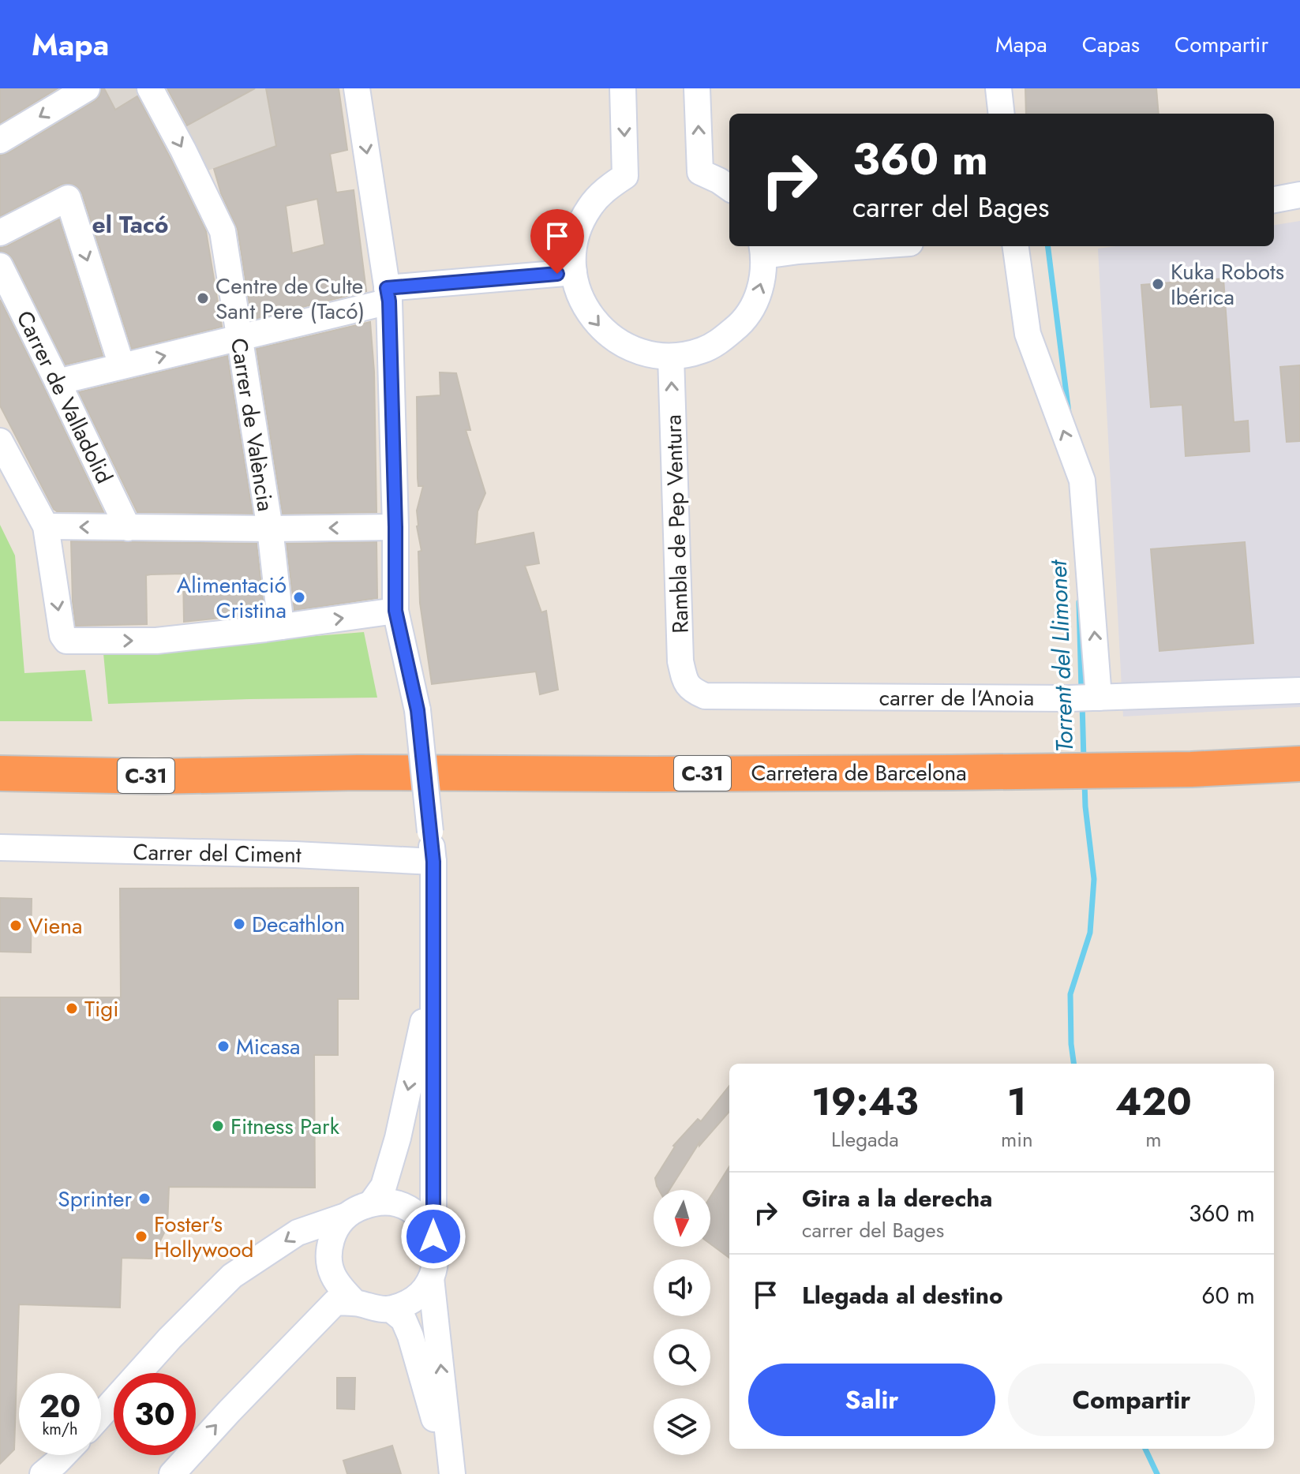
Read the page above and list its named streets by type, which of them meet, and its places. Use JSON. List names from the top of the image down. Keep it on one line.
{"streets":{"highway":["Carretera de Barcelona","C-31"],"street":["Carrer de Valladolid","Carrer de València","Rambla de Pep Ventura","carrer de l'Anoia","Carrer del Ciment"]},"crossings":[["Rambla de Pep Ventura","carrer de l'Anoia"]],"one_way":["Rambla de Pep Ventura"],"districts":["el Tacó"],"water":["Torrent del Llimonet"],"places":["Kuka Robots Ibérica","Centre de Culte Sant Pere (Tacó)","Alimentació Cristina","Decathlon","Viena","Tigi","Micasa","Fitness Park","Sprinter","Foster's Hollywood"],"north":"bottom","page":{"header":"Mapa","nav":["Mapa","Capas","Compartir"],"turn":["360 m","carrer del Bages"],"eta":["19:43","Llegada","1","min","420","m"],"list":[{"name":"Gira a la derecha","note":"carrer del Bages","value":"360 m"},{"name":"Llegada al destino","value":"60 m"}],"buttons":["Salir","Compartir"],"speed":"20 km/h","limit":"30"}}
